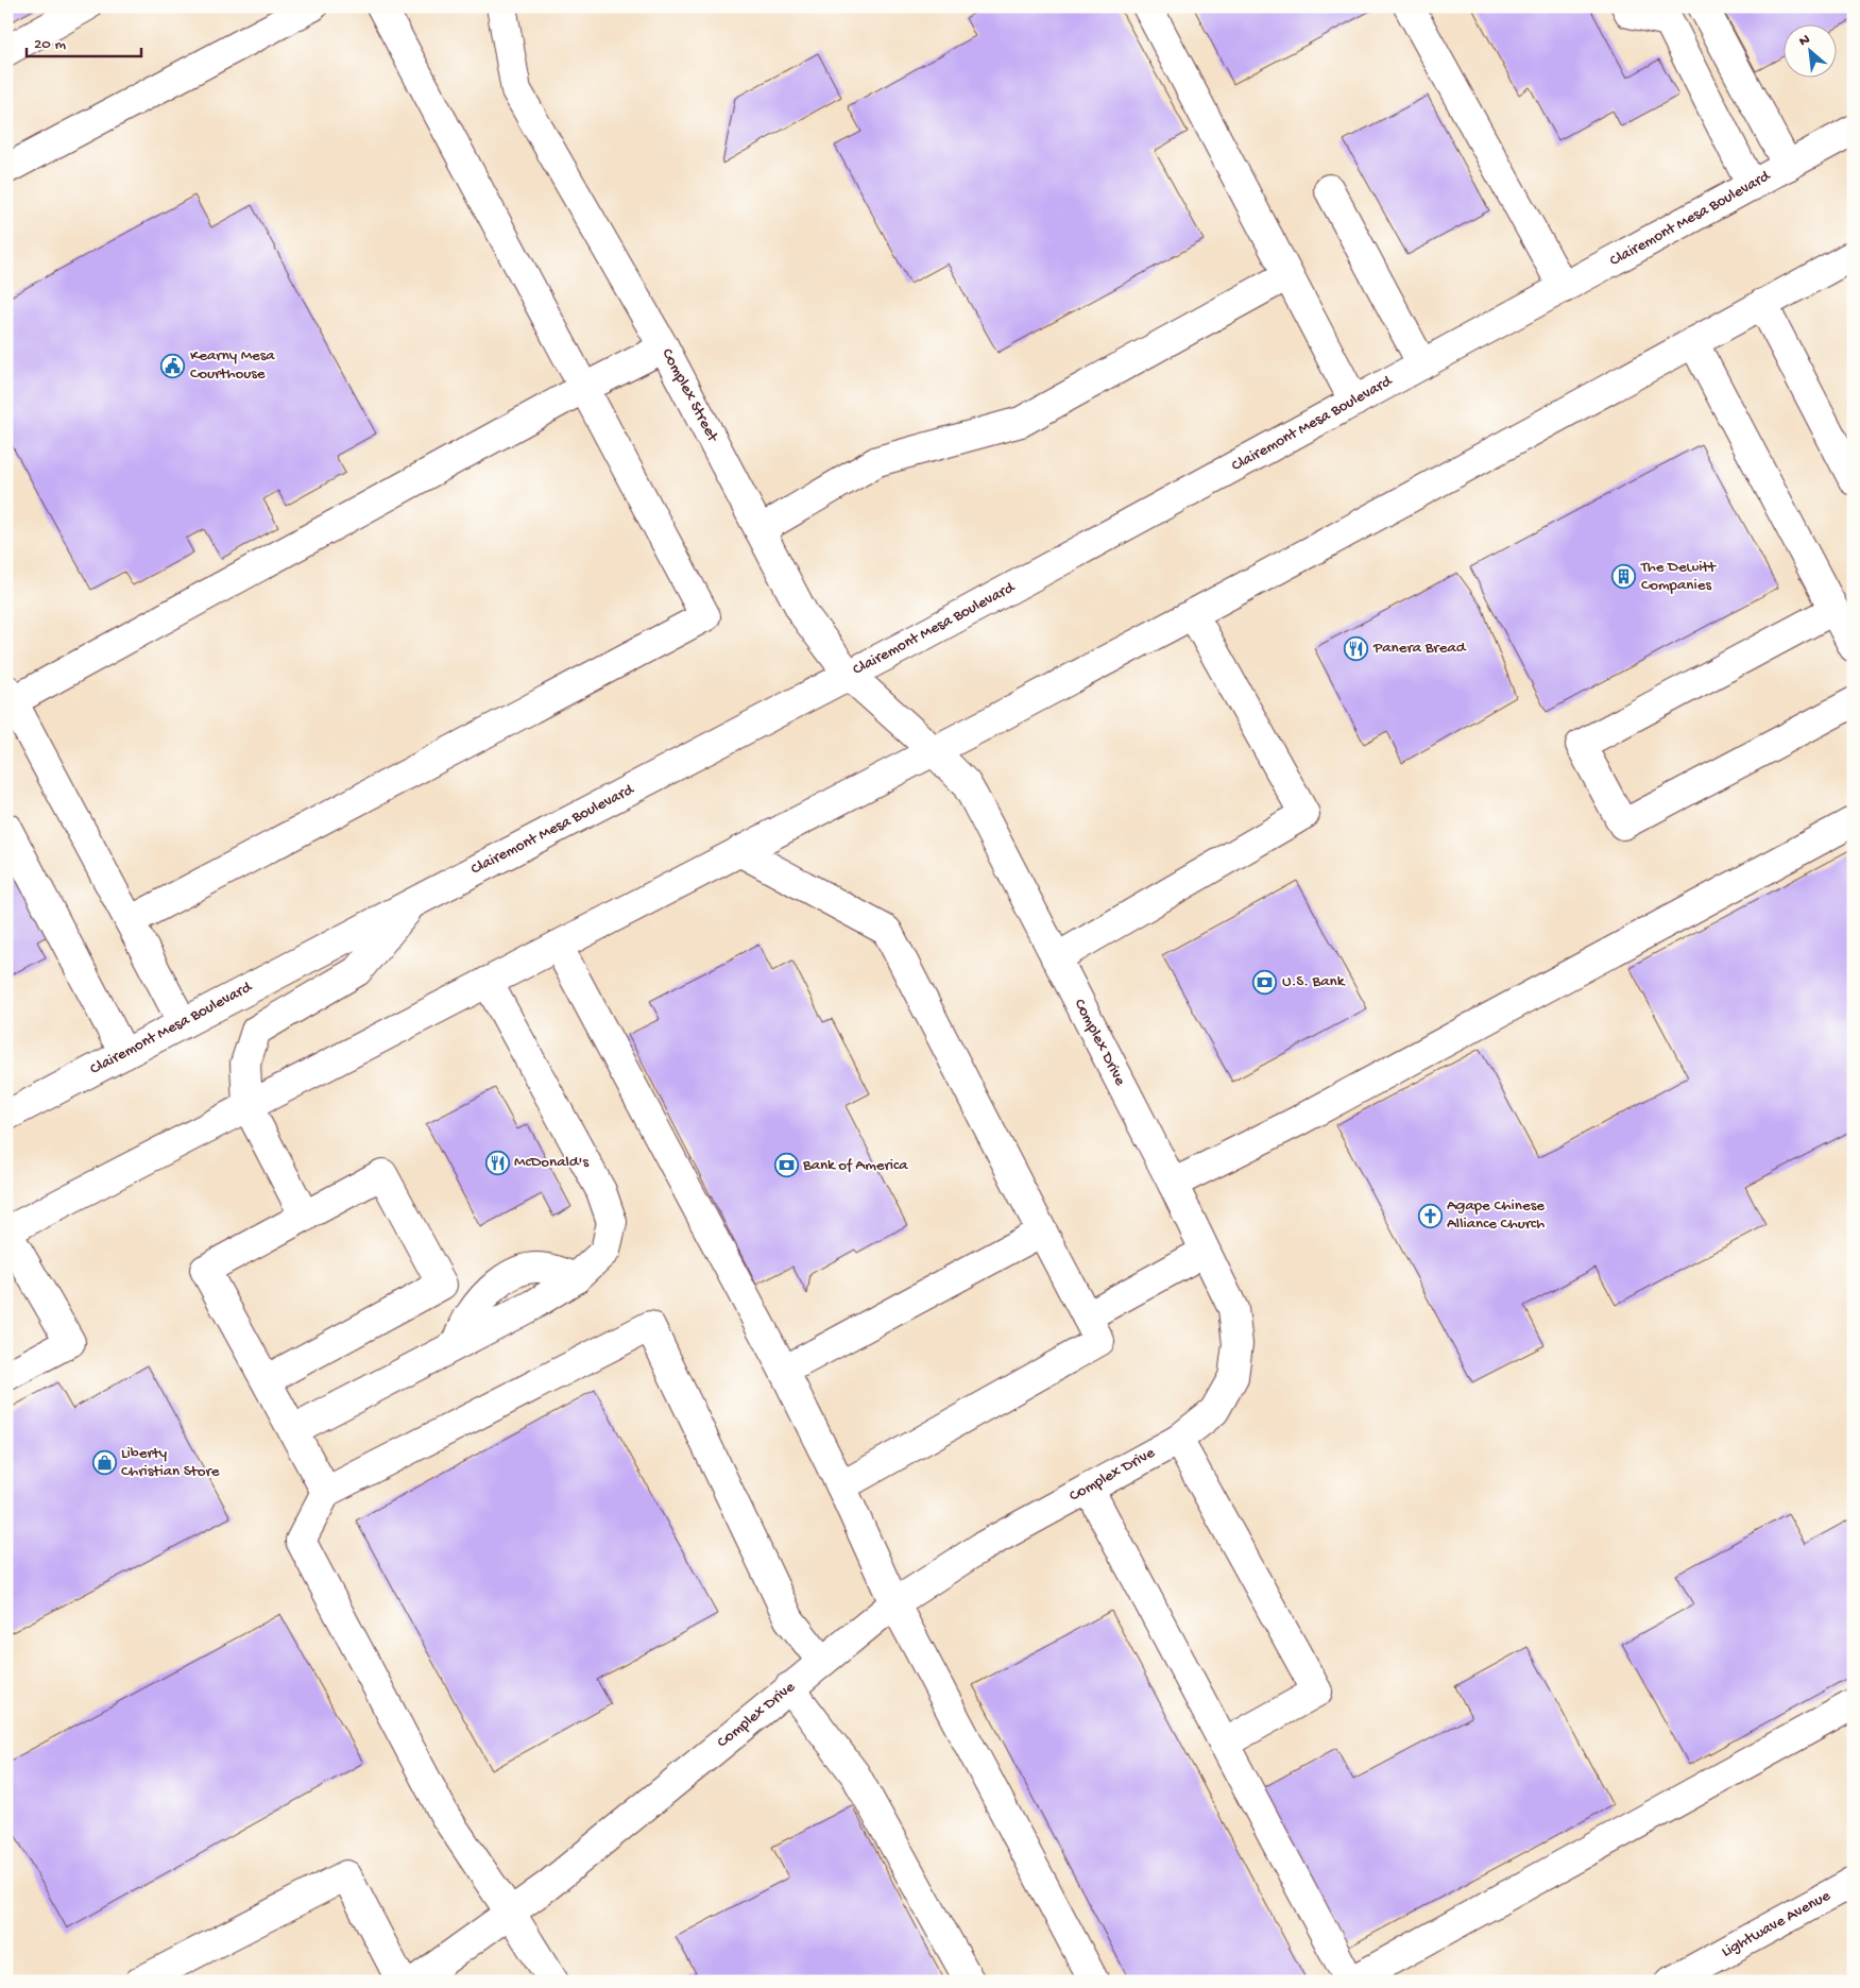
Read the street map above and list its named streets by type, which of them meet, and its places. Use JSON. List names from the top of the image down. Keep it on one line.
{"streets":{"main road":["Clairemont Mesa Boulevard","Complex Street","Complex Drive","Lightwave Avenue"]},"crossings":[["Clairemont Mesa Boulevard","Complex Street"],["Complex Street","Complex Drive"]],"places":{"public building":["Kearny Mesa Courthouse"],"building":["The Dewitt Companies"],"restaurant":["Panera Bread","McDonald's"],"bank":["U.S. Bank","Bank of America"],"church":["Agape Chinese Alliance Church"],"shop":["Liberty Christian Store"]},"scale_bar":"20 m","north":"top left"}
